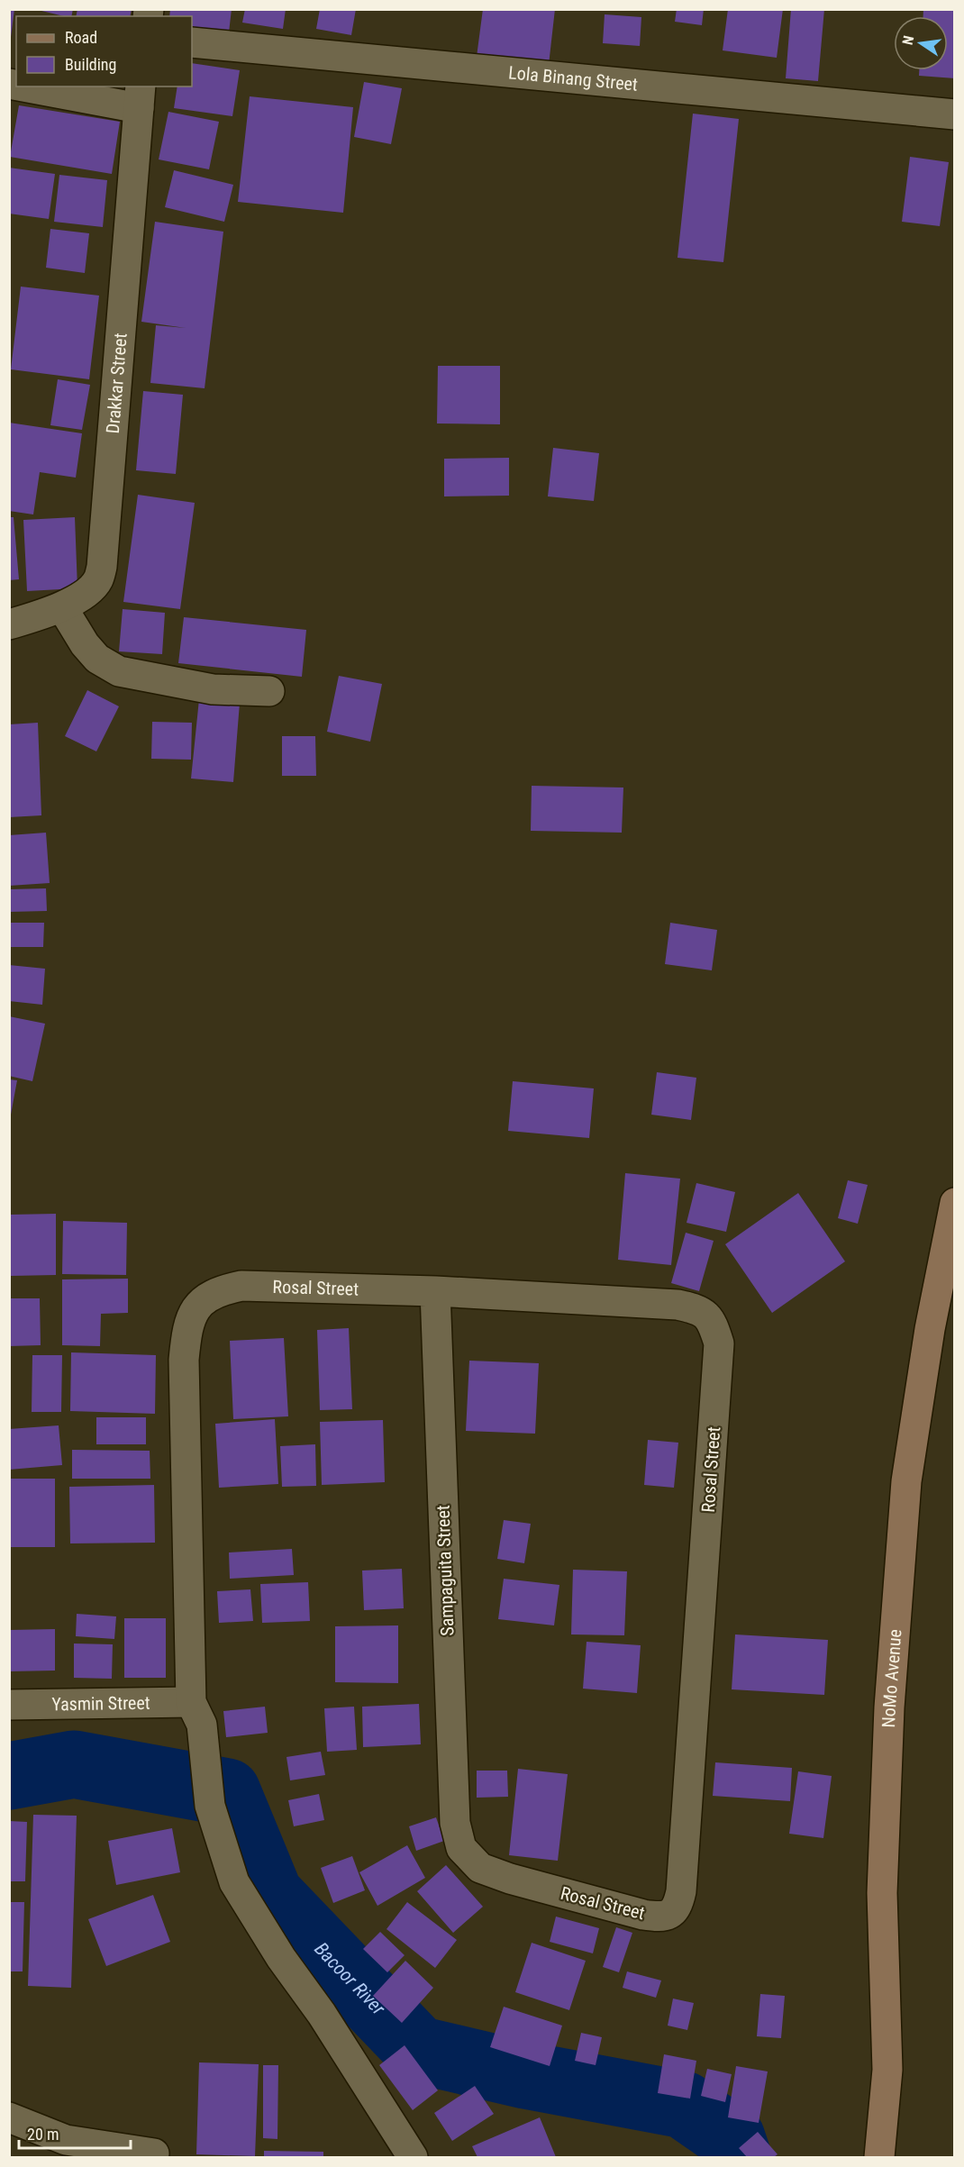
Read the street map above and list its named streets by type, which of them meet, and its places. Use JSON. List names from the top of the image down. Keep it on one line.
{"streets":{"main road":["NoMo Avenue"],"street":["Lola Binang Street","Drakkar Street","Rosal Street","Sampaguita Street","Yasmin Street"]},"crossings":[["Rosal Street","Sampaguita Street"],["Rosal Street","Yasmin Street"]],"water":["Bacoor River"],"legend":["Road","Building"],"scale_bar":"20 m","north":"left"}
